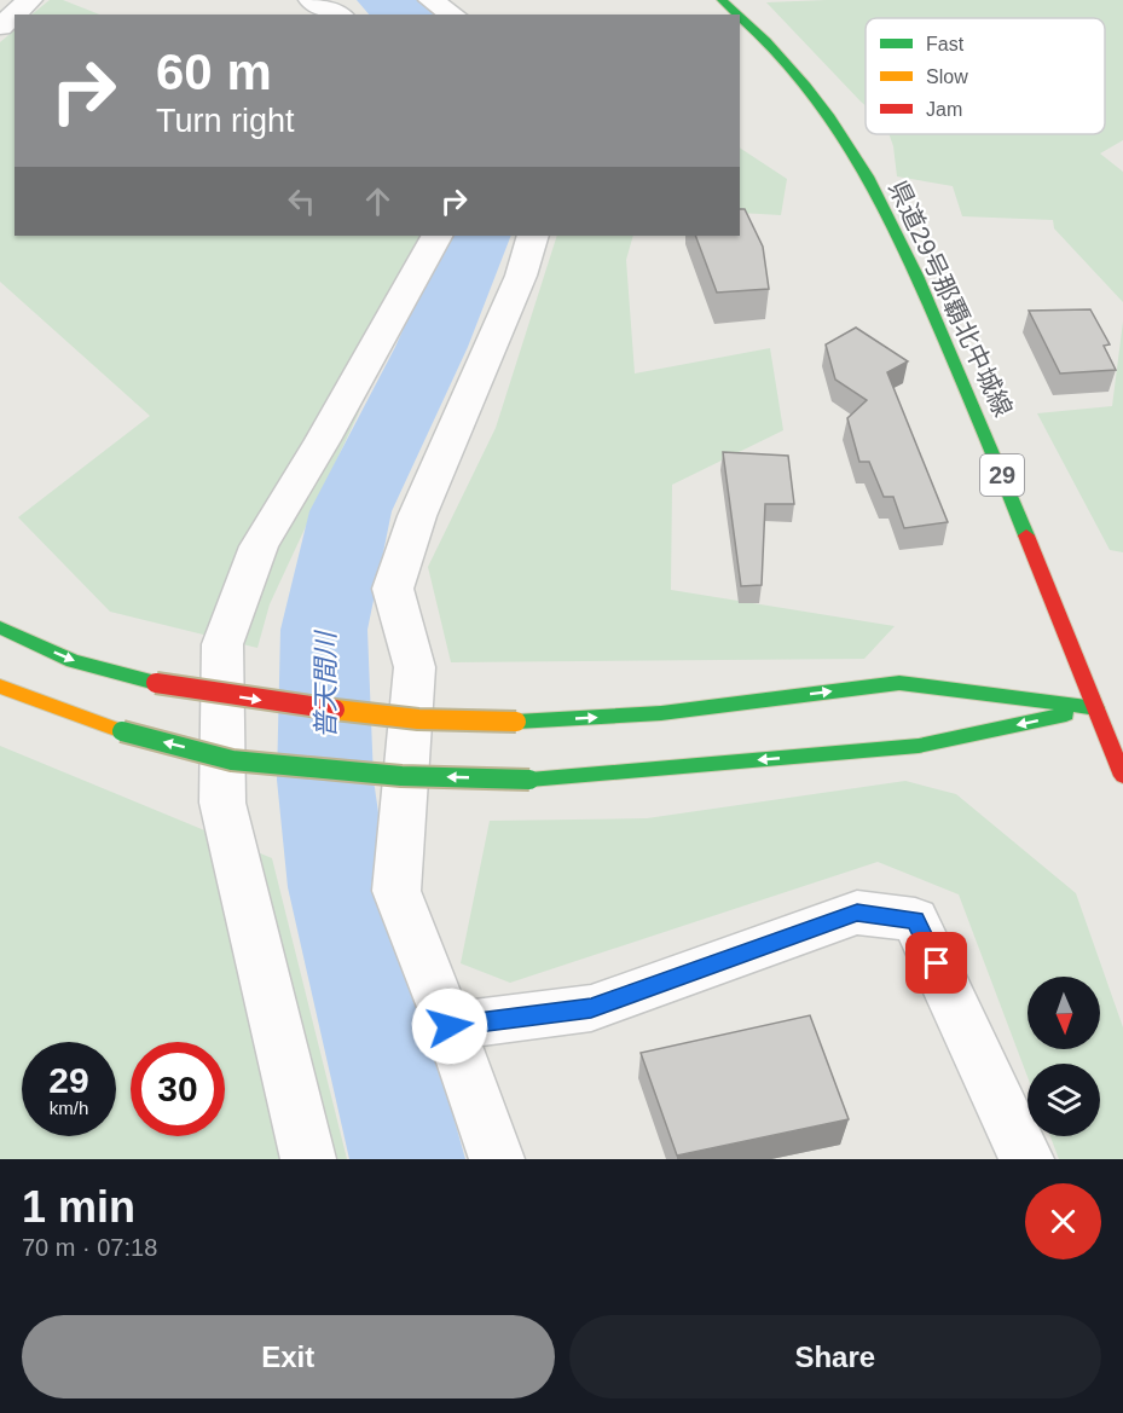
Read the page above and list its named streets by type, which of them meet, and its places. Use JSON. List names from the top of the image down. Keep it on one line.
{"streets":{"main road":["県道29号那覇北中城線","29"]},"water":["普天間川"],"legend":["Fast","Slow","Jam"],"north":"bottom","page":{"turn":["60 m","Turn right"],"speed":"29 km/h","limit":"30","heading":["1 min","70 m · 07:18"],"buttons":["Exit","Share"]}}
